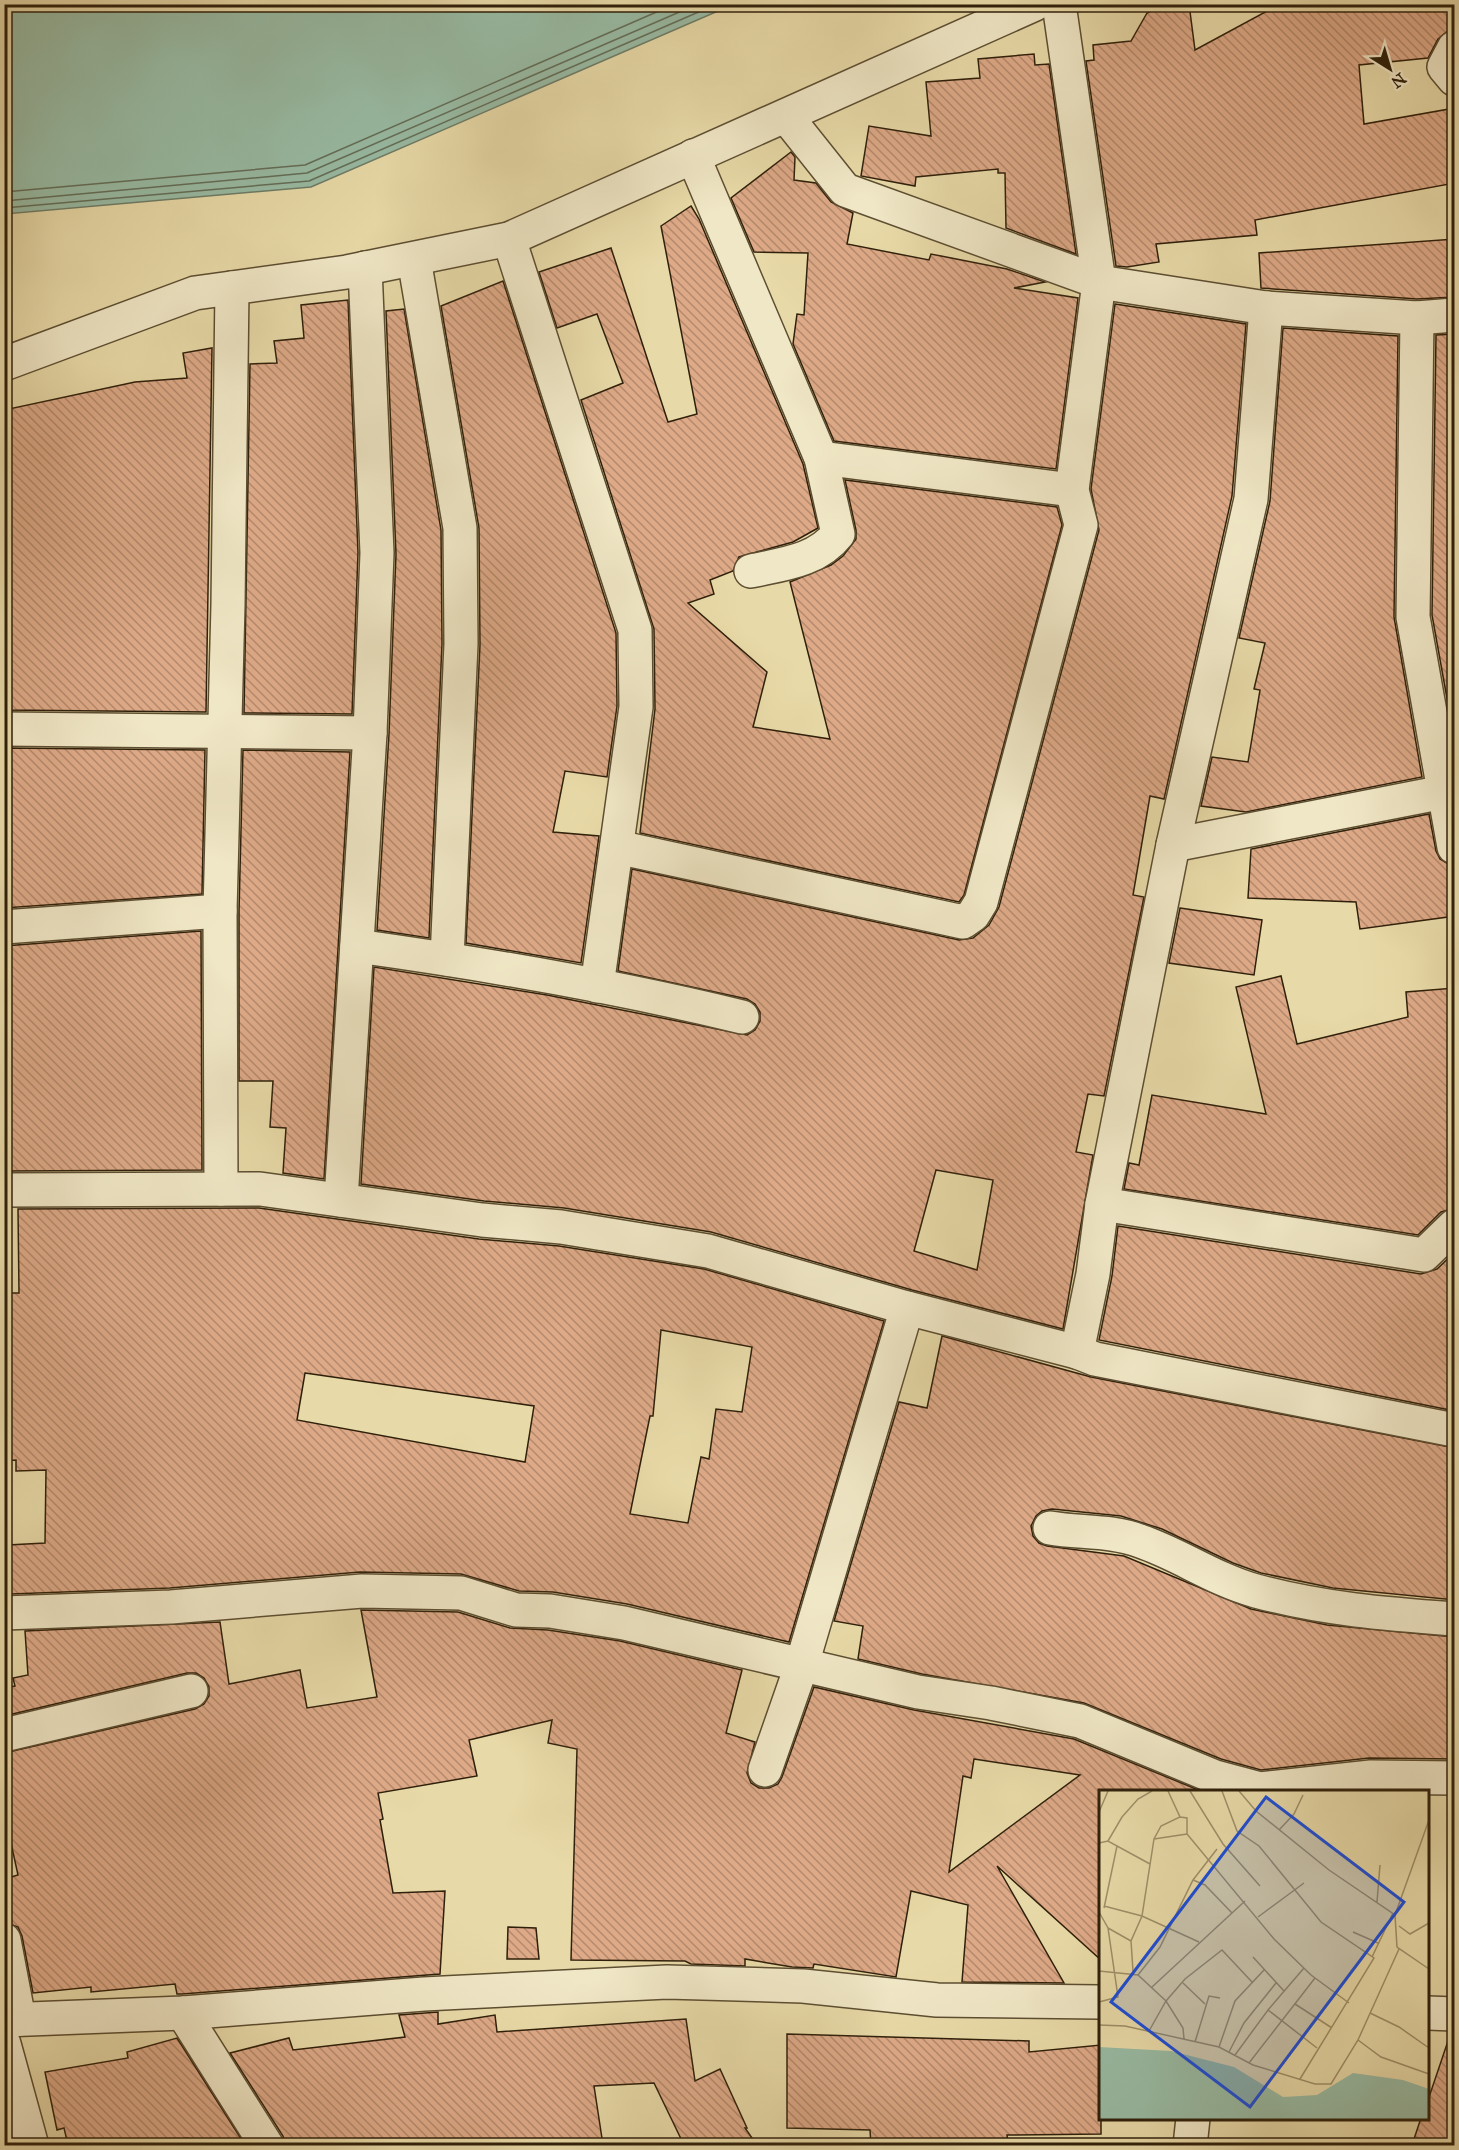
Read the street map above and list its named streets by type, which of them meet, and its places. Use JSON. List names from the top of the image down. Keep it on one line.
{"north":"bottom right"}
